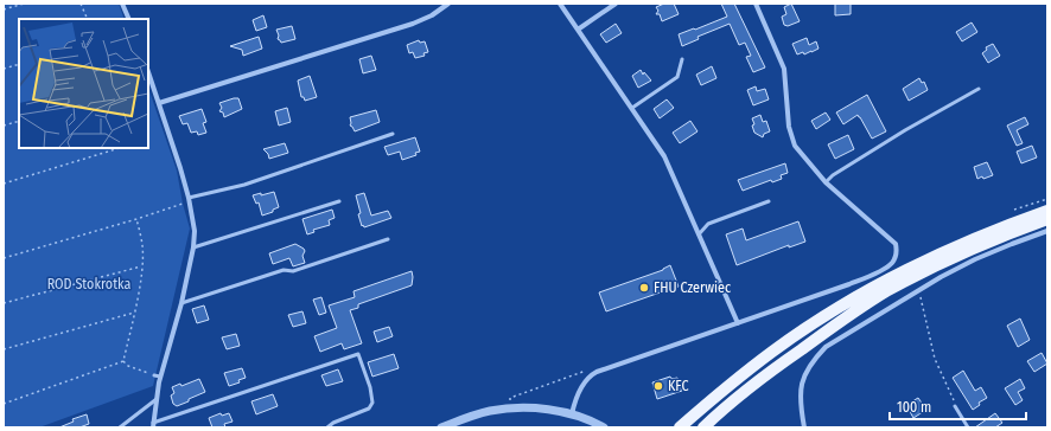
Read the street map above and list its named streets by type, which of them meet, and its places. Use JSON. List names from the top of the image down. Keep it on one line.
{"parks":["ROD Stokrotka"],"places":["FHU Czerwiec","KFC"],"scale_bar":"100 m"}
